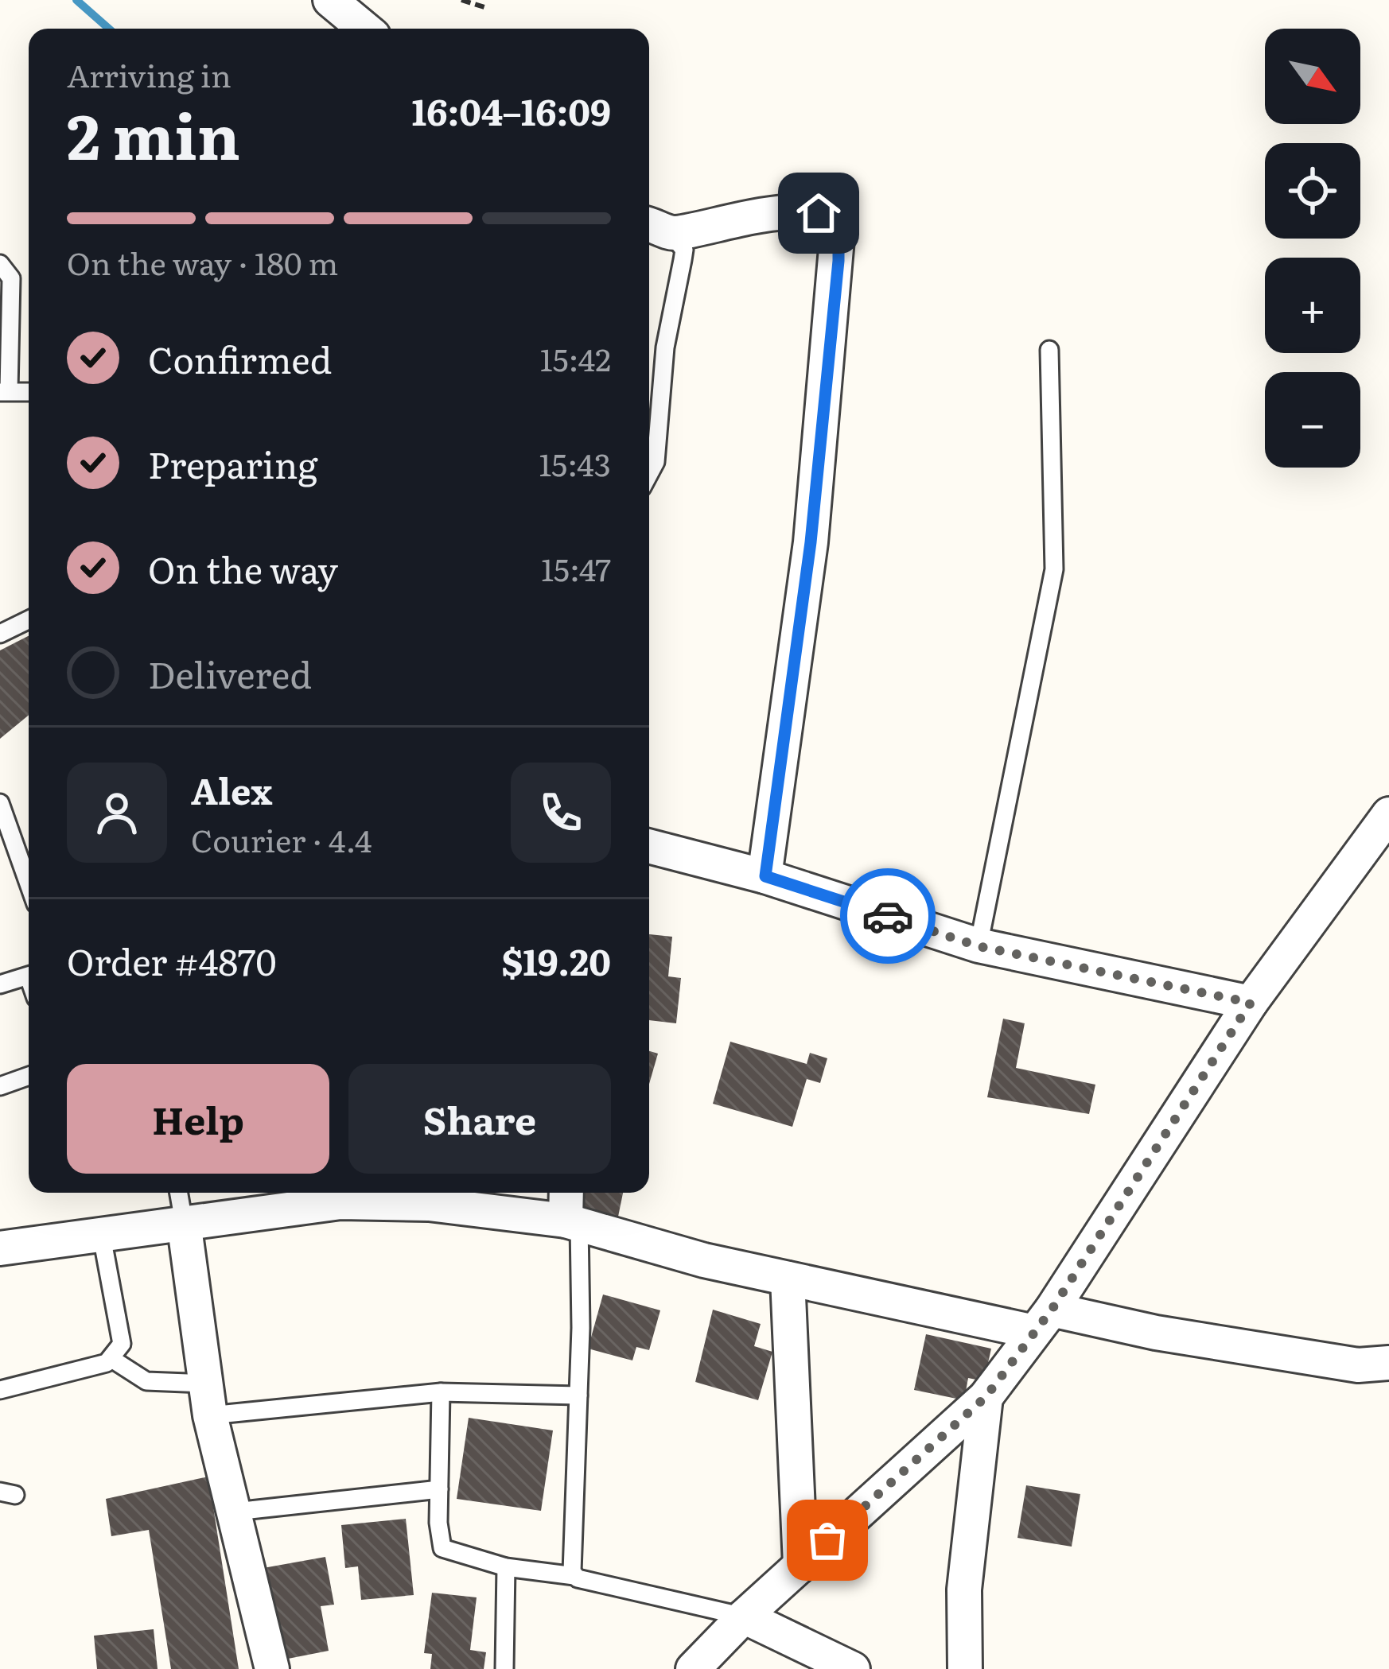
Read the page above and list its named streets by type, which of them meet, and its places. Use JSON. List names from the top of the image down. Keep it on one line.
{"north":"bottom right","page":{"map_buttons":["+","−"],"heading":["2 min","Arriving in","16:04–16:09"],"panel":["Alex","Courier · 4.4","Order #4870","$19.20"],"bar":"On the way · 180 m","list":[["Confirmed","15:42"],["Preparing","15:43"],["On the way","15:47"],"Delivered"],"buttons":["Help","Share"]}}
